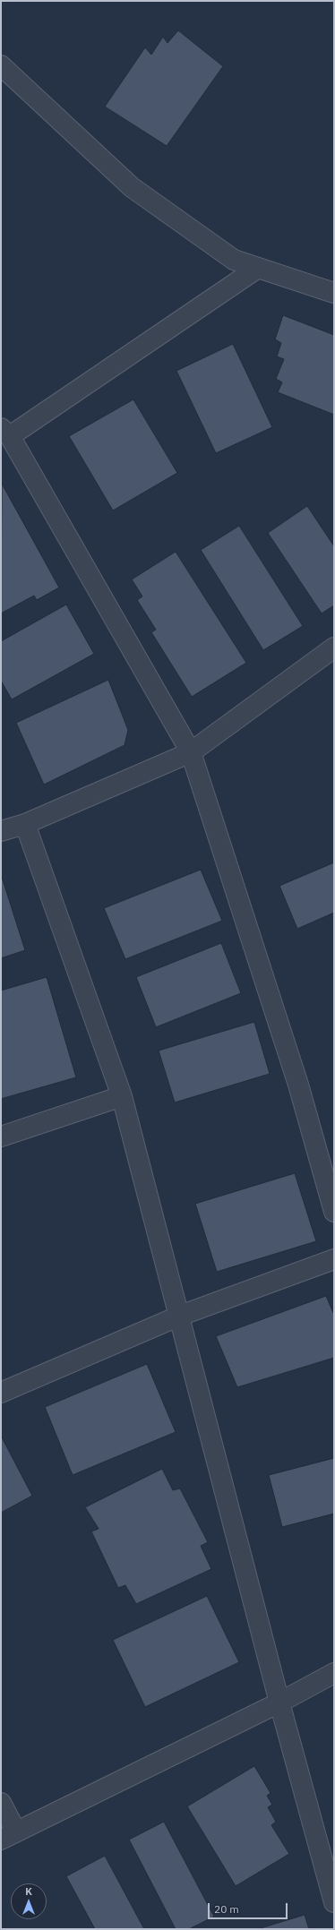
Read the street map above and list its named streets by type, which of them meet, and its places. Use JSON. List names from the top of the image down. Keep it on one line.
{"scale_bar":"20 m","north":"top"}
